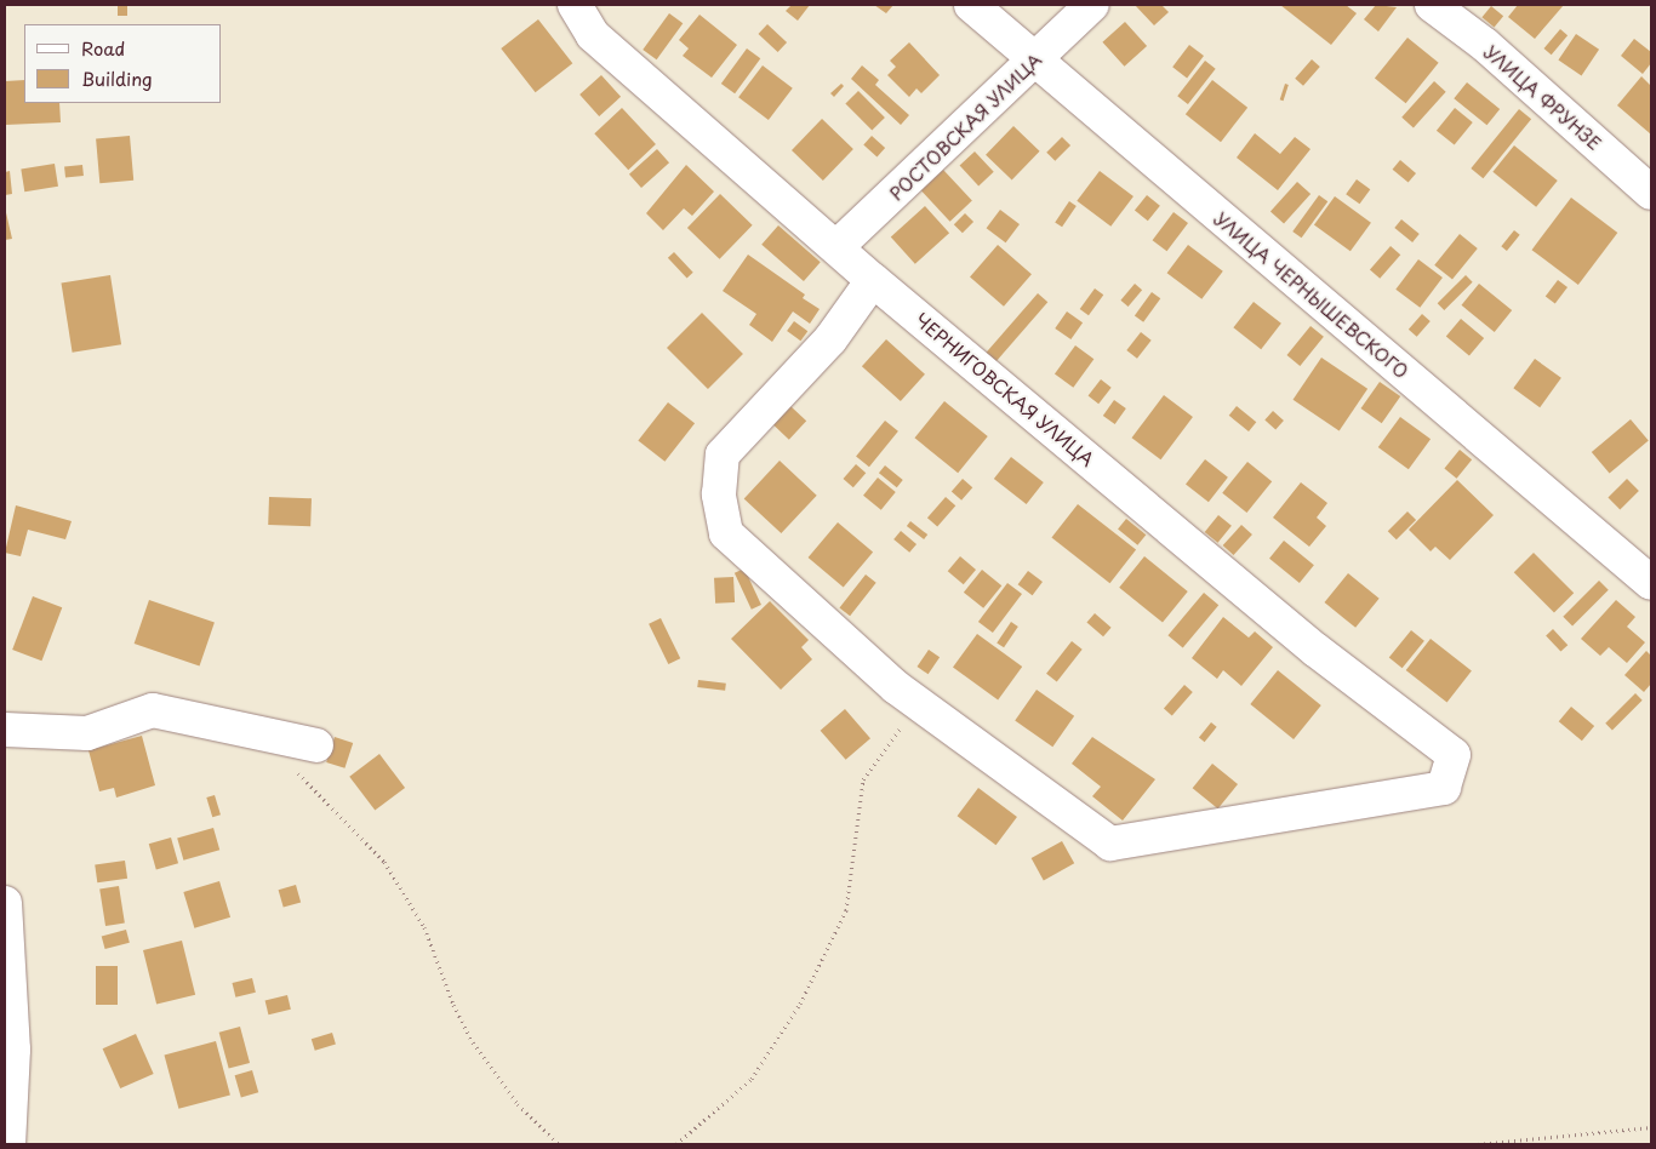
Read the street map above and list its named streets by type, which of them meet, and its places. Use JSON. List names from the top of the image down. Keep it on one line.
{"streets":{"street":["УЛИЦА ФРУНЗЕ","РОСТОВСКАЯ УЛИЦА","УЛИЦА ЧЕРНЫШЕВСКОГО","ЧЕРНИГОВСКАЯ УЛИЦА"]},"crossings":[["РОСТОВСКАЯ УЛИЦА","УЛИЦА ЧЕРНЫШЕВСКОГО"],["РОСТОВСКАЯ УЛИЦА","ЧЕРНИГОВСКАЯ УЛИЦА"]],"legend":["Road","Building"]}
